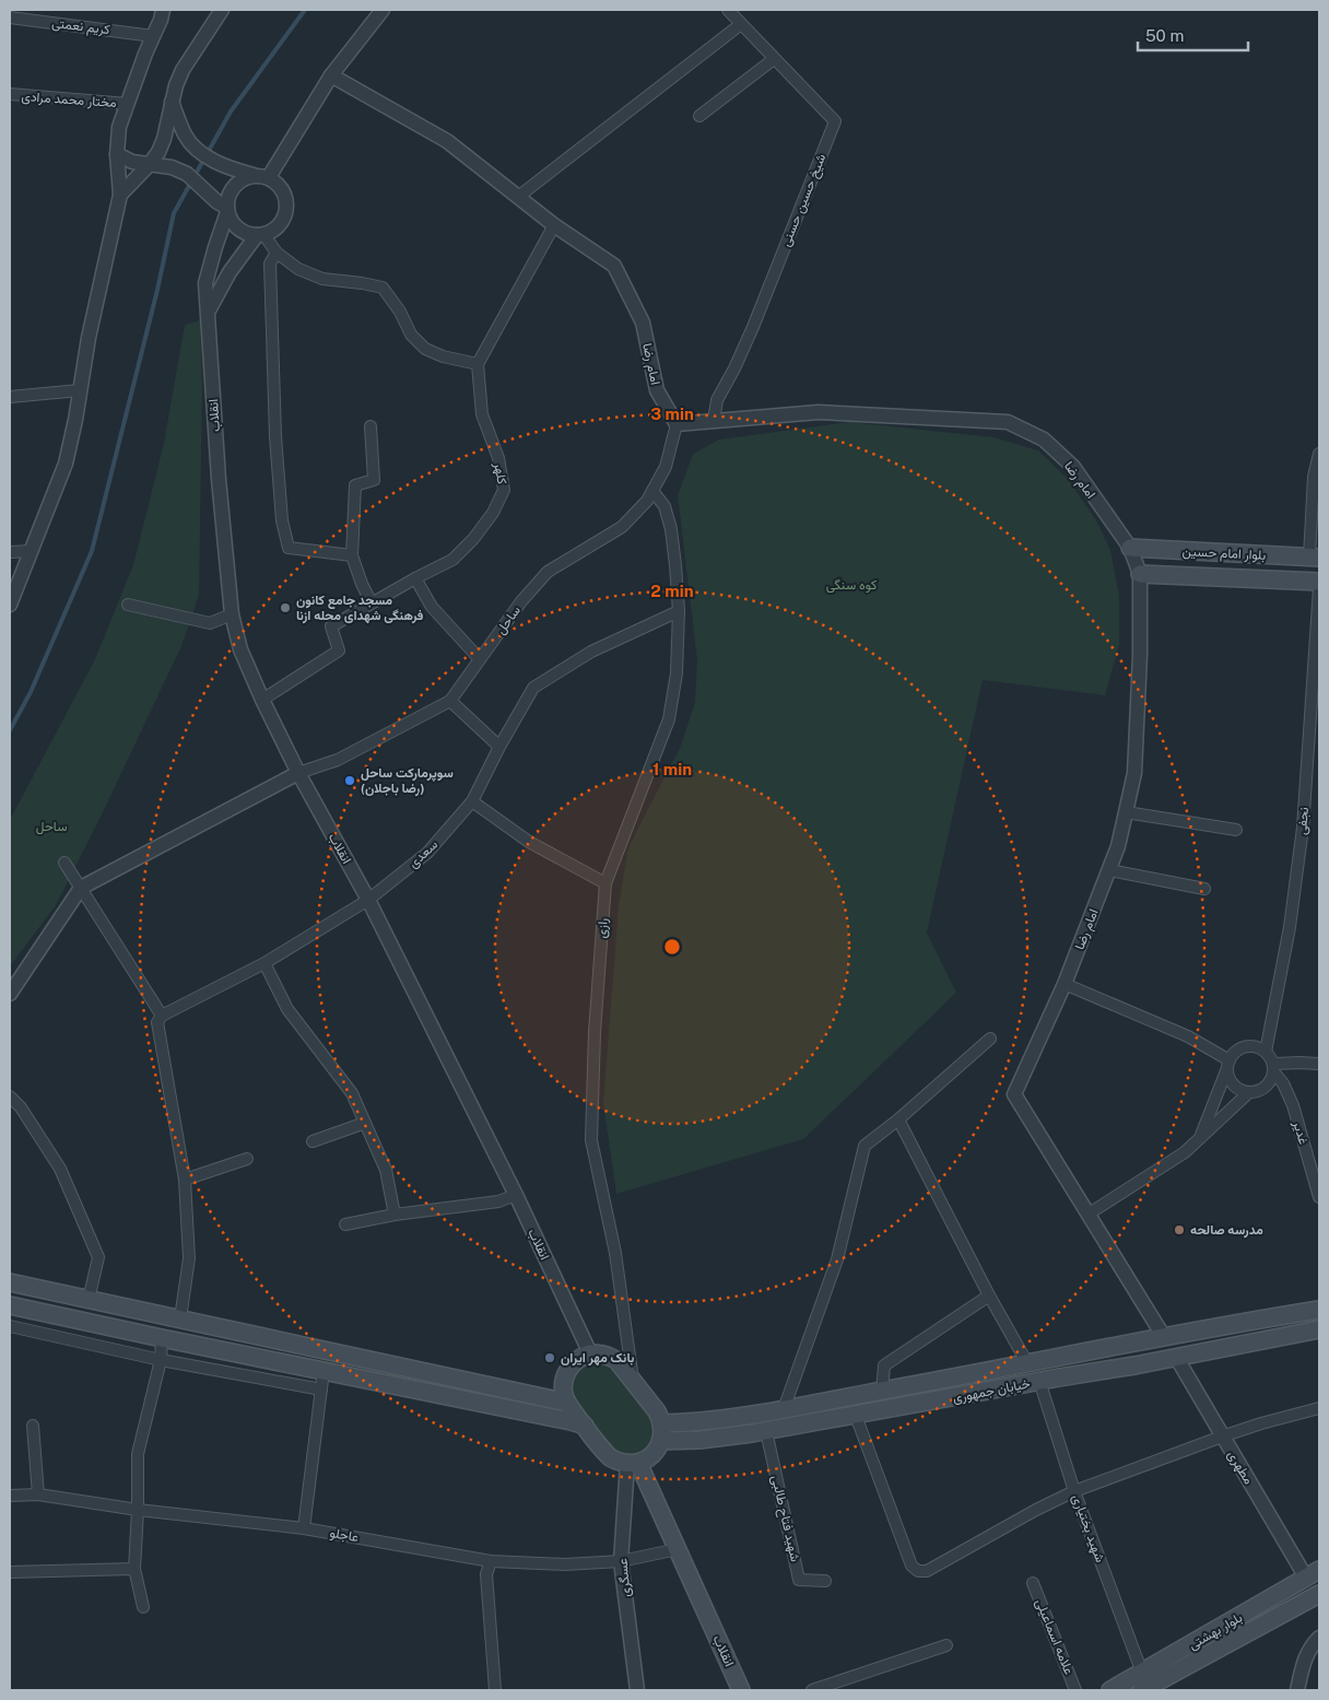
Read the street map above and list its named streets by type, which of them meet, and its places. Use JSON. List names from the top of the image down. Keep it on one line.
{"streets":{"main road":["انقلاب","بلوار امام حسین","خیابان جمهوری","بلوار بهشتی"],"street":["کریم نعمتی","مختار محمد مرادی","شیخ حسین حسنی","امام رضا","کلهر","ساحل","نجفی","سعدی","رازی","غدیر","مطهری","شهید فتاح طالبی","شهید بختیاری","عاجلو","عسگری","علامه اسماعیلی"]},"crossings":[["شیخ حسین حسنی","امام رضا"],["امام رضا","بلوار امام حسین"],["امام رضا","ساحل"],["امام رضا","خیابان جمهوری"],["انقلاب","کلهر"],["انقلاب","ساحل"],["انقلاب","سعدی"],["انقلاب","رازی"],["انقلاب","خیابان جمهوری"],["انقلاب","عاجلو"],["انقلاب","عسگری"],["ساحل","رازی"],["نجفی","غدیر"],["سعدی","رازی"],["رازی","خیابان جمهوری"],["رازی","عسگری"],["خیابان جمهوری","مطهری"],["خیابان جمهوری","شهید فتاح طالبی"],["خیابان جمهوری","شهید بختیاری"],["خیابان جمهوری","عسگری"],["مطهری","بلوار بهشتی"],["شهید بختیاری","بلوار بهشتی"],["عاجلو","عسگری"]],"parks":["کوه سنگی","ساحل"],"places":["مسجد جامع کانون فرهنگی شهدای محله ازنا","سوپرمارکت ساحل (رضا باجلان)","مدرسه صالحه","بانک مهر ایران"],"scale_bar":"50 m","rings":["3 min","2 min","1 min"]}
